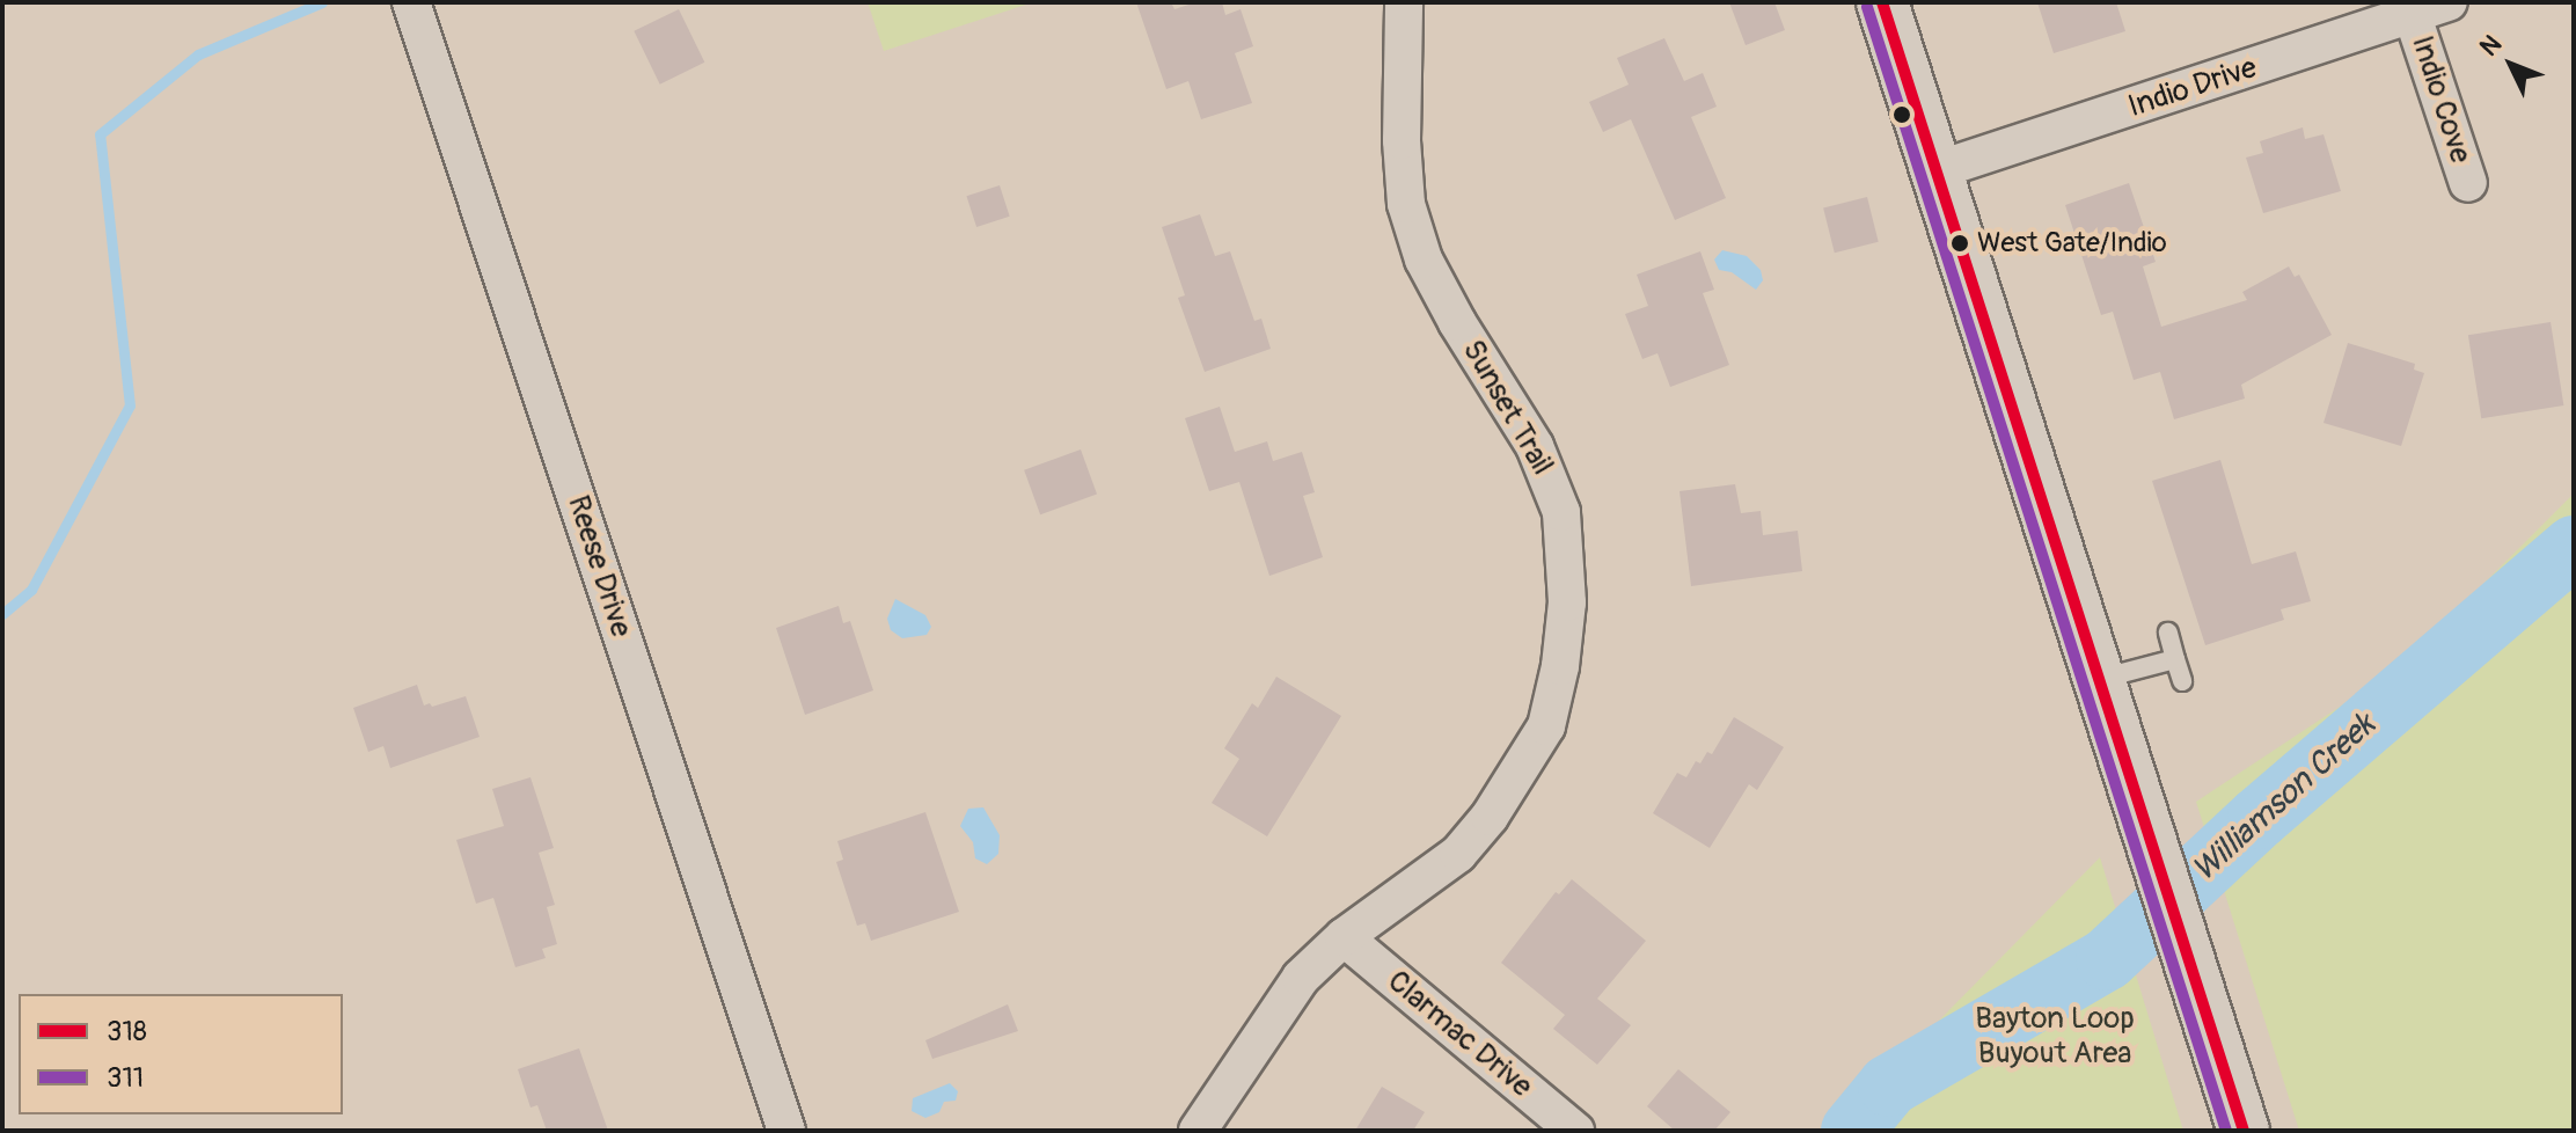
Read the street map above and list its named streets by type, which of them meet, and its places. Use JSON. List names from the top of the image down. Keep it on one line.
{"streets":{"street":["Indio Drive","Indio Cove","Sunset Trail","Reese Drive","Clarmac Drive"]},"crossings":[["Indio Drive","Indio Cove"],["Sunset Trail","Clarmac Drive"]],"water":["Williamson Creek"],"parks":["Bayton Loop Buyout Area"],"places":["West Gate/Indio"],"lines":["transit line 318","transit line 311"],"legend":["318","311"],"north":"top left"}
